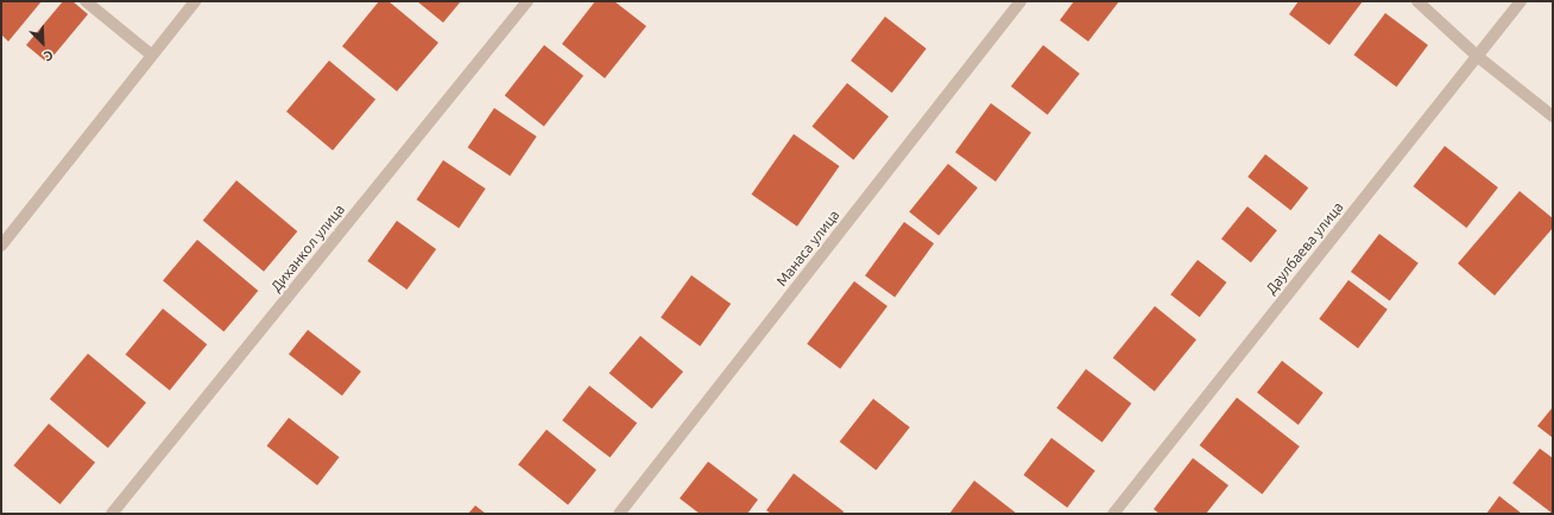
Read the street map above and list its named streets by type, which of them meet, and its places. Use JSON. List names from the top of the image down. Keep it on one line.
{"streets":{"street":["Диханкол улица","Манаса улица","Даулбаева улица"]},"north":"bottom right"}
